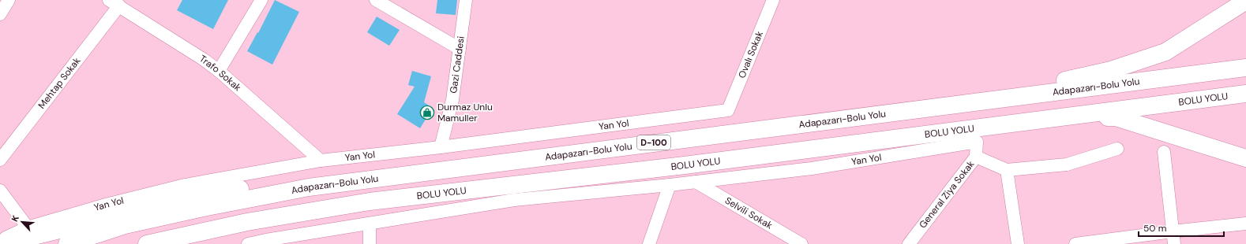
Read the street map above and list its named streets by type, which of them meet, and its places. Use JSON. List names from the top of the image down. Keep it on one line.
{"streets":{"highway":["Adapazarı-Bolu Yolu","BOLU YOLU","D-100"],"street":["Ovalı Sokak","Gazi Caddesi","Trafo Sokak","Mehtap Sokak","Yan Yol","General Ziya Sokak","Selvili Sokak"]},"crossings":[["Ovalı Sokak","Yan Yol"],["Gazi Caddesi","Yan Yol"],["Trafo Sokak","Mehtap Sokak"],["Trafo Sokak","Yan Yol"],["Yan Yol","General Ziya Sokak"],["Yan Yol","Selvili Sokak"]],"places":{"shop":["Durmaz Unlu Mamuller"]},"scale_bar":"50 m","north":"top left"}
